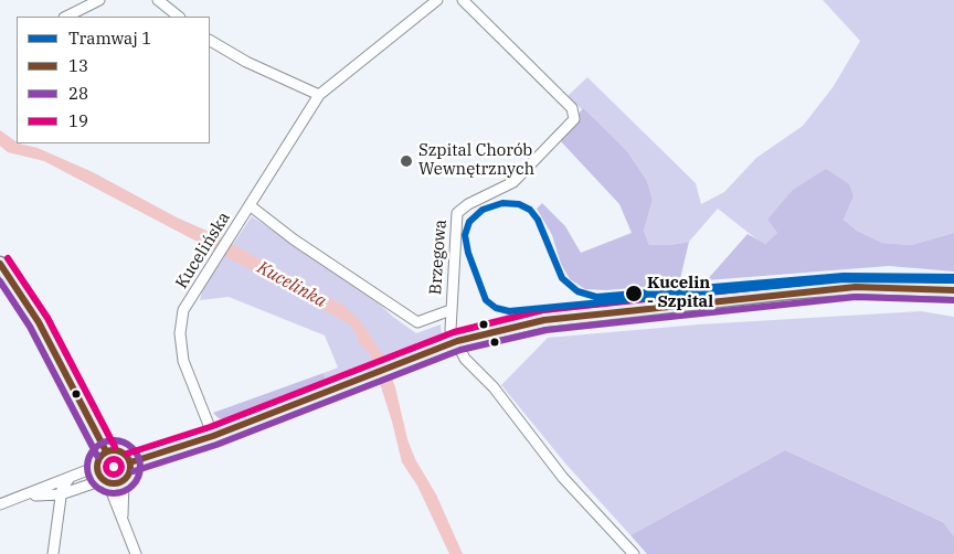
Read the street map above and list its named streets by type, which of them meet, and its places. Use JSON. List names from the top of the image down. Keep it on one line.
{"streets":{"street":["Kucelińska","Brzegowa"]},"water":["Kucelinka"],"places":["Szpital Chorób Wewnętrznych","Kucelin - Szpital"],"lines":["tram line 1","transit line 19","transit line 13","transit line 28"],"legend":["Tramwaj 1","13","28","19"]}
